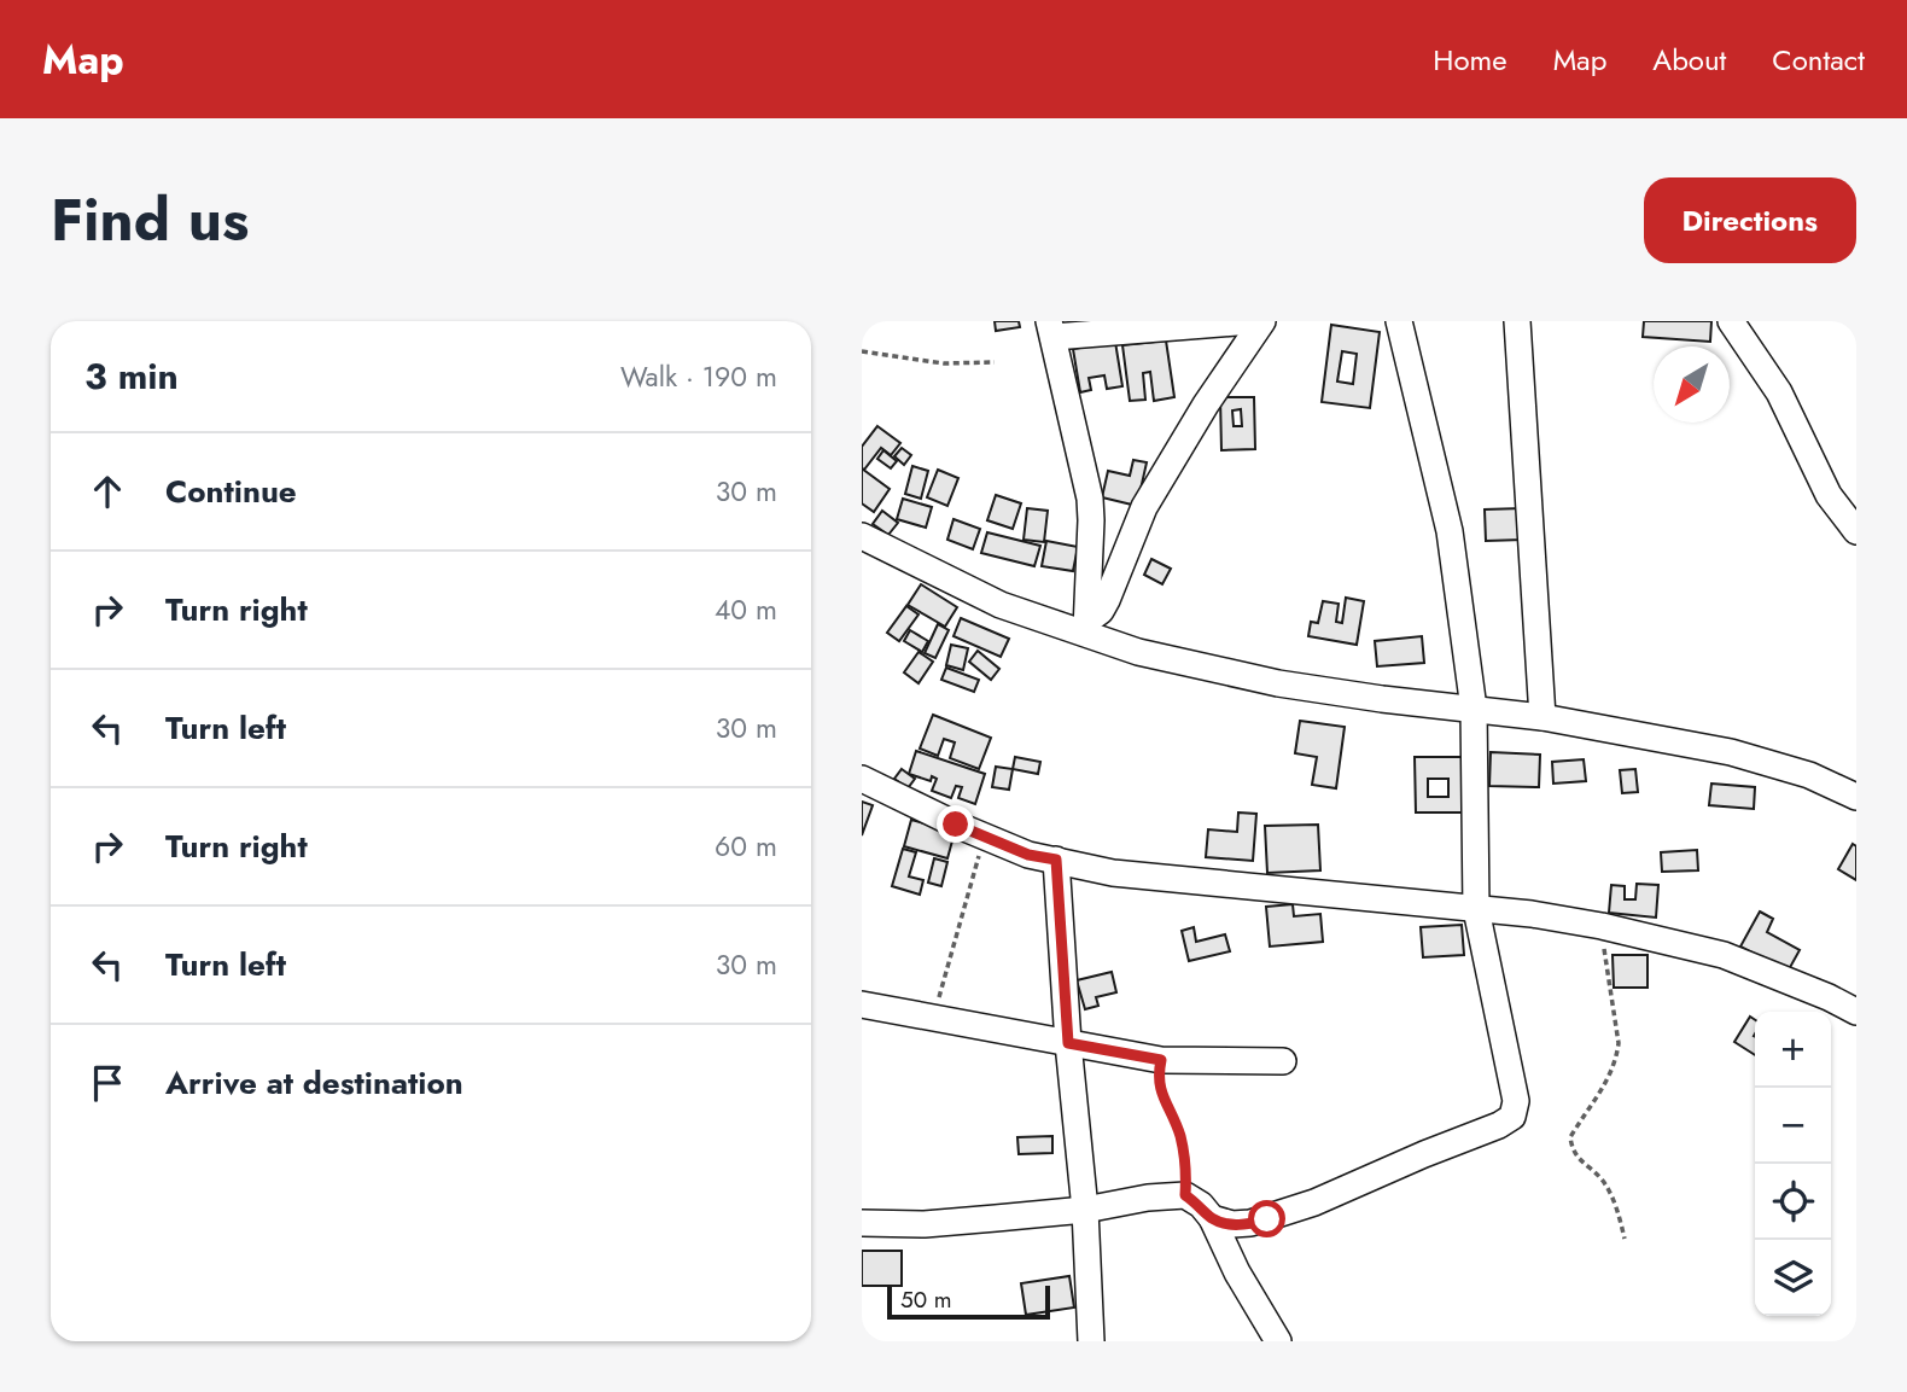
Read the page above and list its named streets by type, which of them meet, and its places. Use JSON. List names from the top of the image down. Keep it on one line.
{"scale_bar":"50 m","north":"bottom left","page":{"header":"Map","nav":["Home","Map","About","Contact"],"title":"Find us","buttons":"Directions","heading":["3 min","Walk · 190 m"],"list":[["Continue","30 m"],["Turn right","40 m"],["Turn left","30 m"],["Turn right","60 m"],["Turn left","30 m"],"Arrive at destination"],"map_buttons":["+","−"],"scale":"50 m"}}
